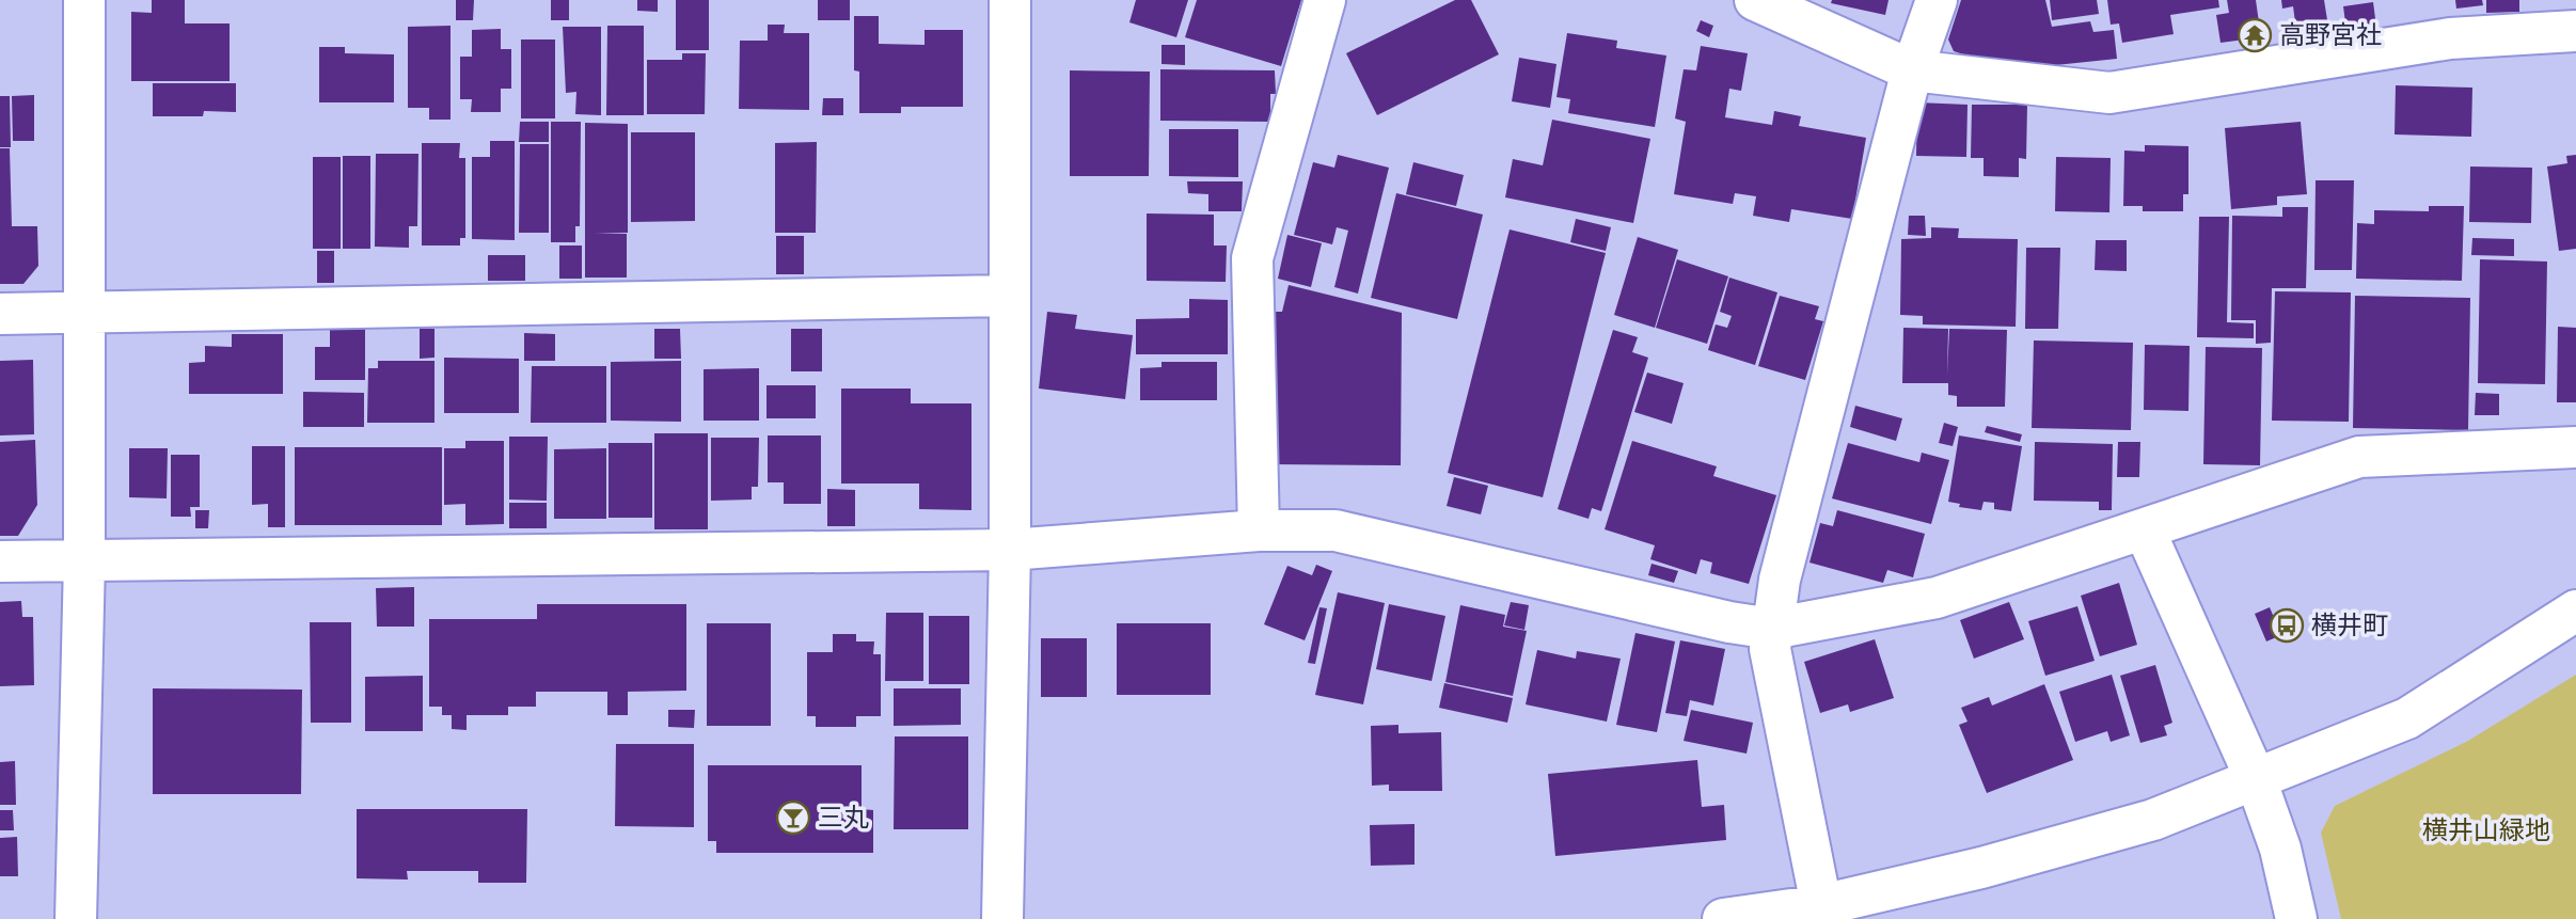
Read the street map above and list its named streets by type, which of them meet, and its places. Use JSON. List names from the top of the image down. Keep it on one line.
{"parks":["横井山緑地"],"places":{"temple":["高野宮社"],"bus stop":["横井町"],"bar":["三丸"]}}
